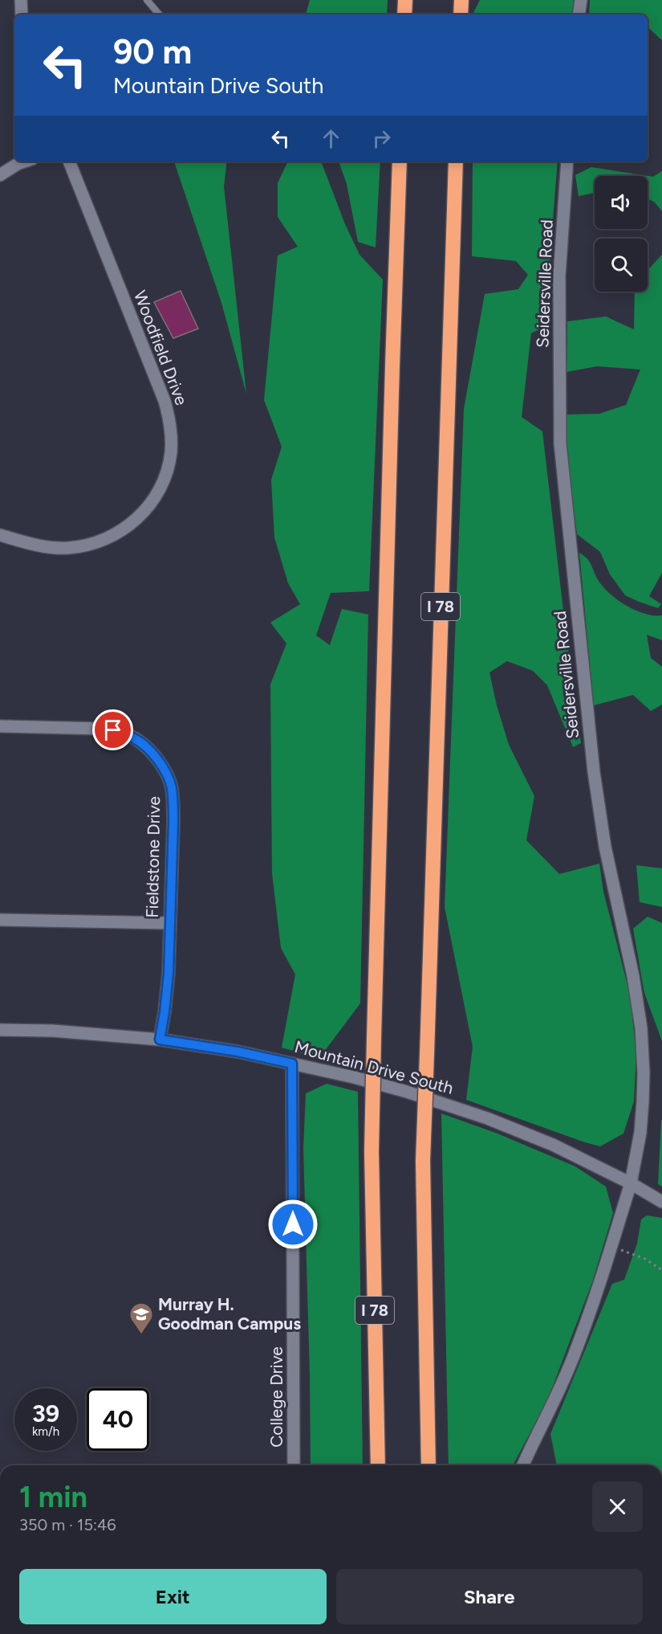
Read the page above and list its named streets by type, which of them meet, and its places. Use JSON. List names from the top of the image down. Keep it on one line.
{"streets":{"highway":["I 78"],"street":["Seidersville Road","Woodfield Drive","Fieldstone Drive","Mountain Drive South","College Drive"]},"crossings":[["Seidersville Road","Mountain Drive South"],["Fieldstone Drive","Mountain Drive South"],["Mountain Drive South","College Drive"]],"places":{"school or university":["Murray H. Goodman Campus"]},"page":{"turn":["90 m","Mountain Drive South"],"speed":"39 km/h","limit":"40","heading":["1 min","350 m · 15:46"],"buttons":["Exit","Share"]}}
